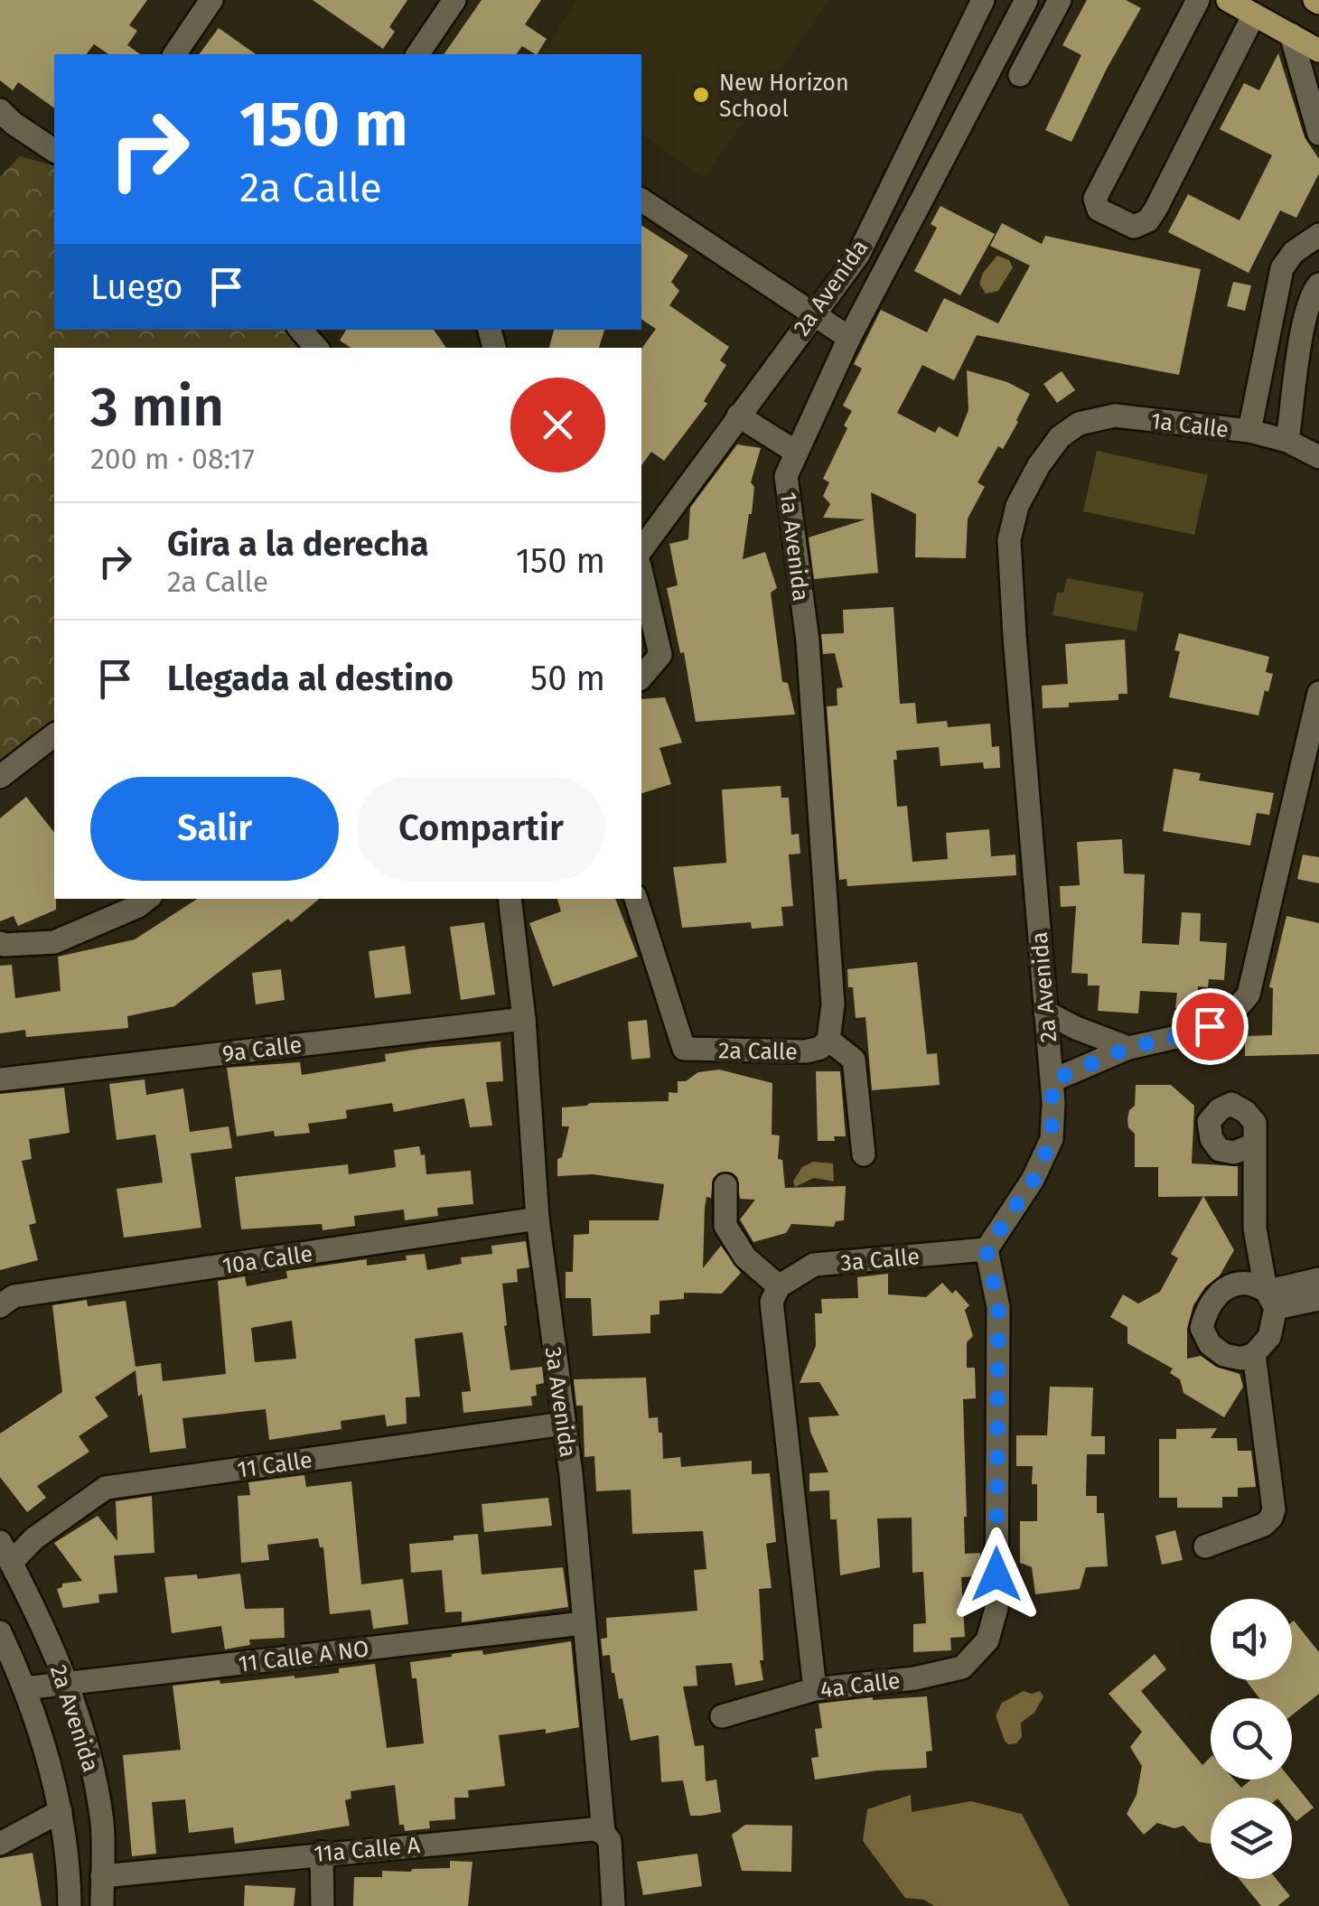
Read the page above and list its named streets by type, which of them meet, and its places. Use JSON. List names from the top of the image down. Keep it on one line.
{"streets":{"street":["2a Avenida","1a Calle","1a Avenida","9a Calle","2a Calle","10a Calle","3a Calle","3a Avenida","11 Calle","11 Calle A NO","4a Calle","11a Calle A"]},"crossings":[["2a Avenida","1a Calle"],["2a Avenida","3a Calle"],["2a Avenida","11 Calle"],["2a Avenida","11 Calle A NO"],["2a Avenida","4a Calle"],["2a Avenida","11a Calle A"],["1a Avenida","2a Calle"],["9a Calle","3a Avenida"],["10a Calle","3a Avenida"],["3a Calle","4a Calle"],["3a Avenida","11 Calle"],["3a Avenida","11 Calle A NO"],["3a Avenida","11a Calle A"]],"places":["New Horizon School"],"page":{"turn":["150 m","2a Calle"],"then":"Luego","heading":["3 min","200 m · 08:17"],"list":[{"name":"Gira a la derecha","note":"2a Calle","value":"150 m"},{"name":"Llegada al destino","value":"50 m"}],"buttons":["Salir","Compartir"]}}
